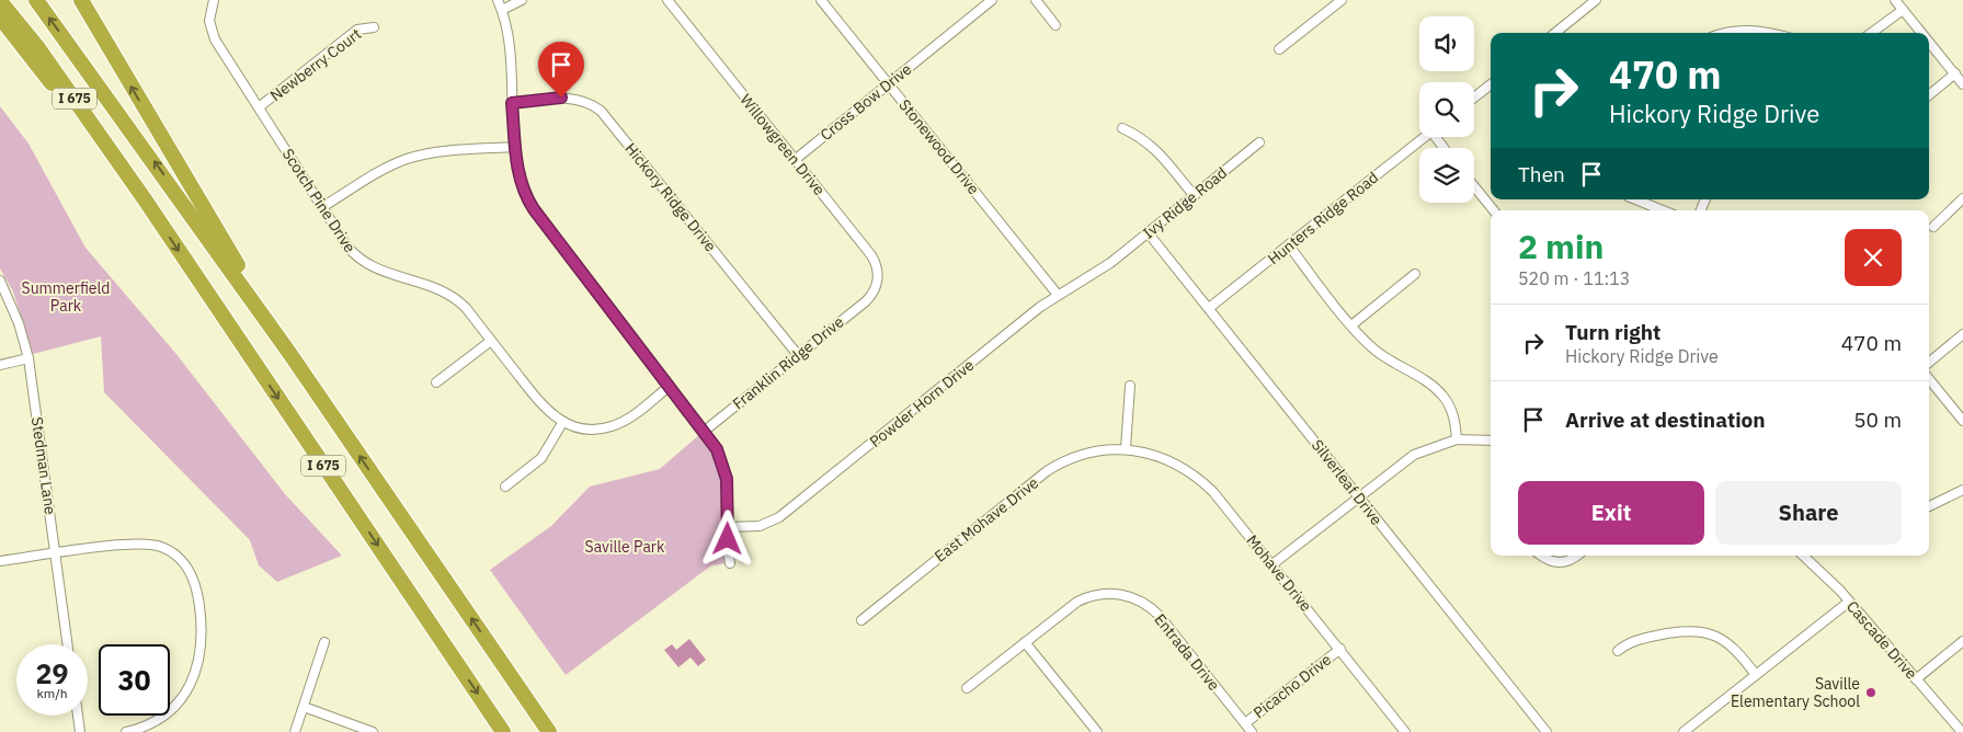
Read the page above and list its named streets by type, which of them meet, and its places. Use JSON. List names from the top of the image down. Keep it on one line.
{"streets":{"highway":["I 675"],"street":["Newberry Court","Cross Bow Drive","Willowgreen Drive","Stonewood Drive","Hickory Ridge Drive","Scotch Pine Drive","Ivy Ridge Road","Hunters Ridge Road","Franklin Ridge Drive","Powder Horn Drive","Stedman Lane","Silverleaf Drive","East Mohave Drive","Mohave Drive","Cascade Drive","Entrada Drive","Picacho Drive"]},"crossings":[["Newberry Court","Scotch Pine Drive"],["Cross Bow Drive","Willowgreen Drive"],["Cross Bow Drive","Stonewood Drive"],["Willowgreen Drive","Franklin Ridge Drive"],["Stonewood Drive","Powder Horn Drive"],["Hickory Ridge Drive","Franklin Ridge Drive"],["Ivy Ridge Road","Powder Horn Drive"],["Ivy Ridge Road","Silverleaf Drive"],["Hunters Ridge Road","Silverleaf Drive"],["East Mohave Drive","Mohave Drive"],["Mohave Drive","Picacho Drive"],["Entrada Drive","Picacho Drive"]],"parks":["Summerfield Park","Saville Park"],"places":["Saville Elementary School"],"page":{"turn":["470 m","Hickory Ridge Drive"],"then":"Then","heading":["2 min","520 m · 11:13"],"list":[{"name":"Turn right","note":"Hickory Ridge Drive","value":"470 m"},{"name":"Arrive at destination","value":"50 m"}],"buttons":["Exit","Share"],"speed":"29 km/h","limit":"30"}}
